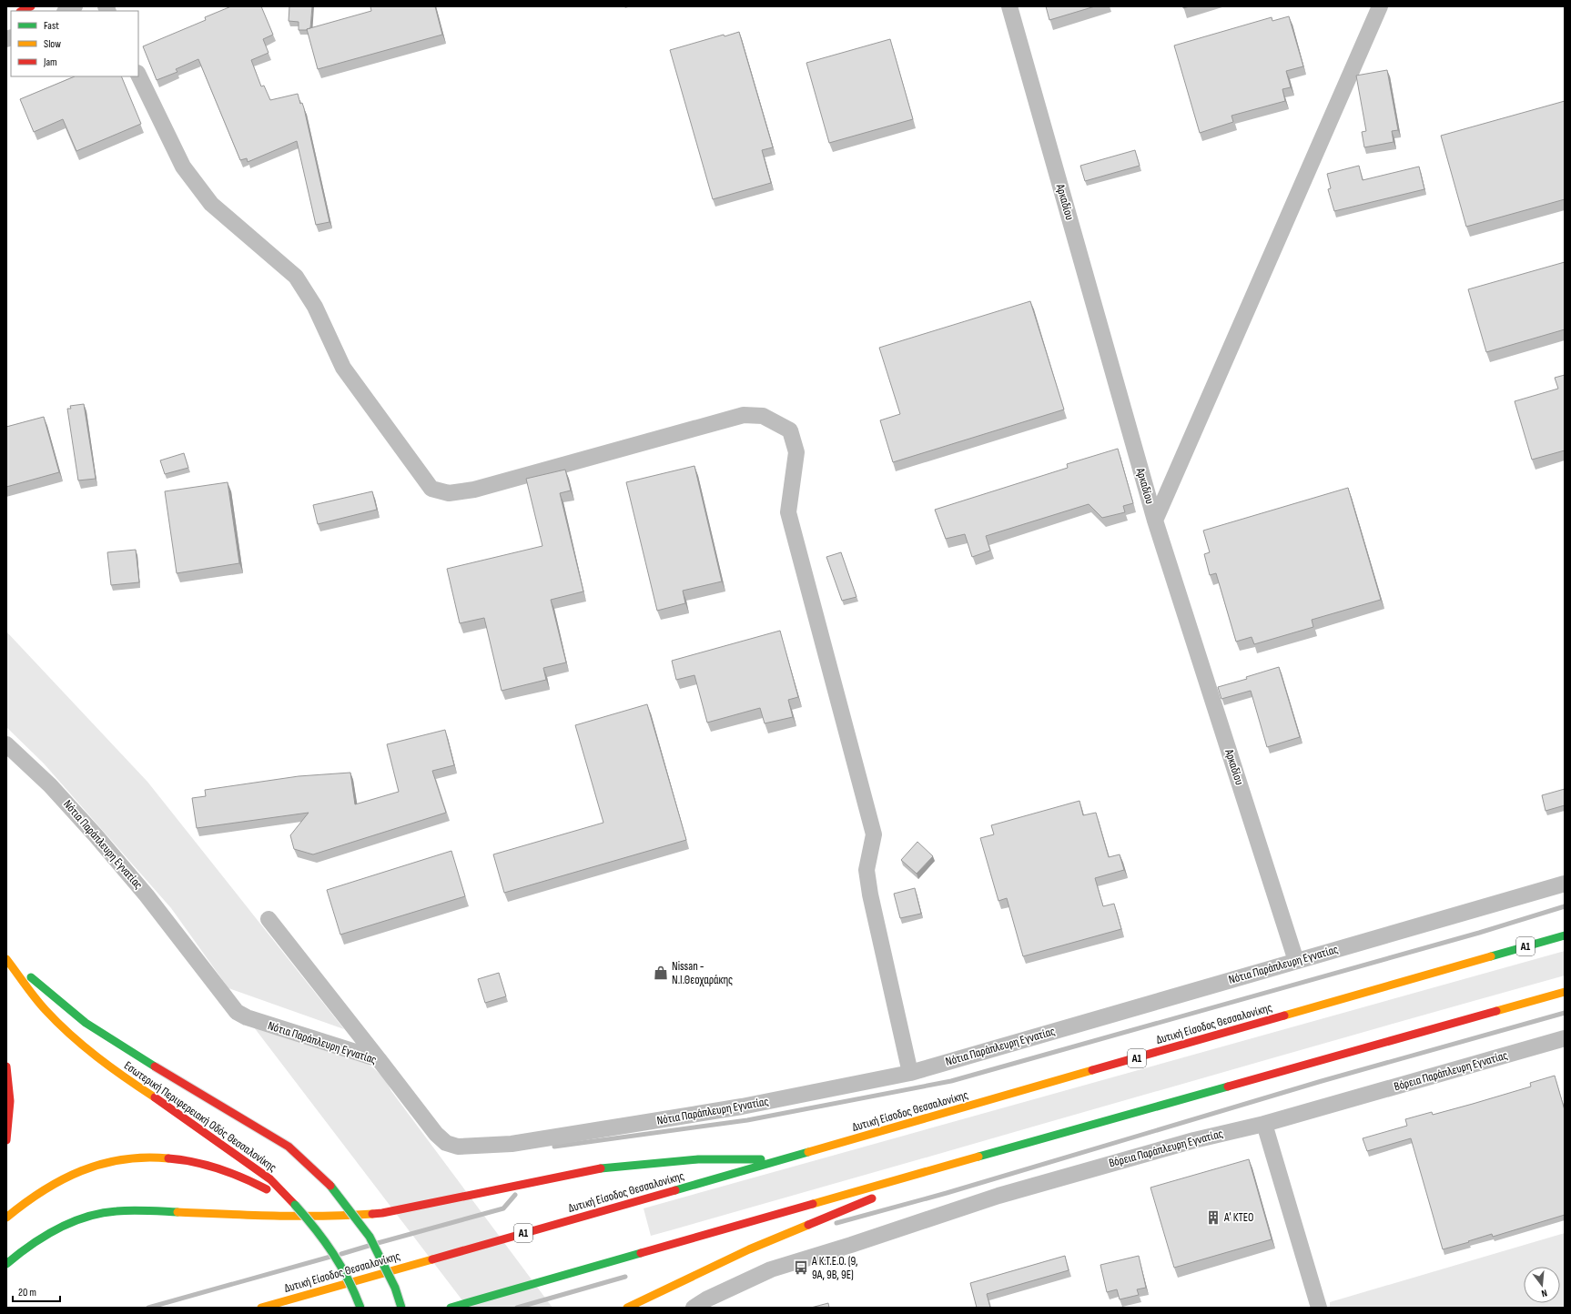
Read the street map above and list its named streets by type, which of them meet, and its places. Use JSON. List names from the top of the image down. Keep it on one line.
{"streets":{"main road":["Α1","Δυτική Είσοδος Θεσσαλονίκης","Εσωτερική Περιφερειακή Οδός Θεσσαλονίκης"],"street":["Αρκαδίου","Νότια Παράπλευρη Εγνατίας","Βόρεια Παράπλευρη Εγνατίας"]},"crossings":[["Αρκαδίου","Νότια Παράπλευρη Εγνατίας"]],"places":{"shop":["Nissan - Ν.Ι.Θεοχαράκης"],"building":["Α' ΚΤΕΟ"],"bus stop":["Α Κ.Τ.Ε.Ο. (9, 9Α, 9Β, 9Ε)"]},"legend":["Fast","Slow","Jam"],"scale_bar":"20 m","north":"bottom"}
